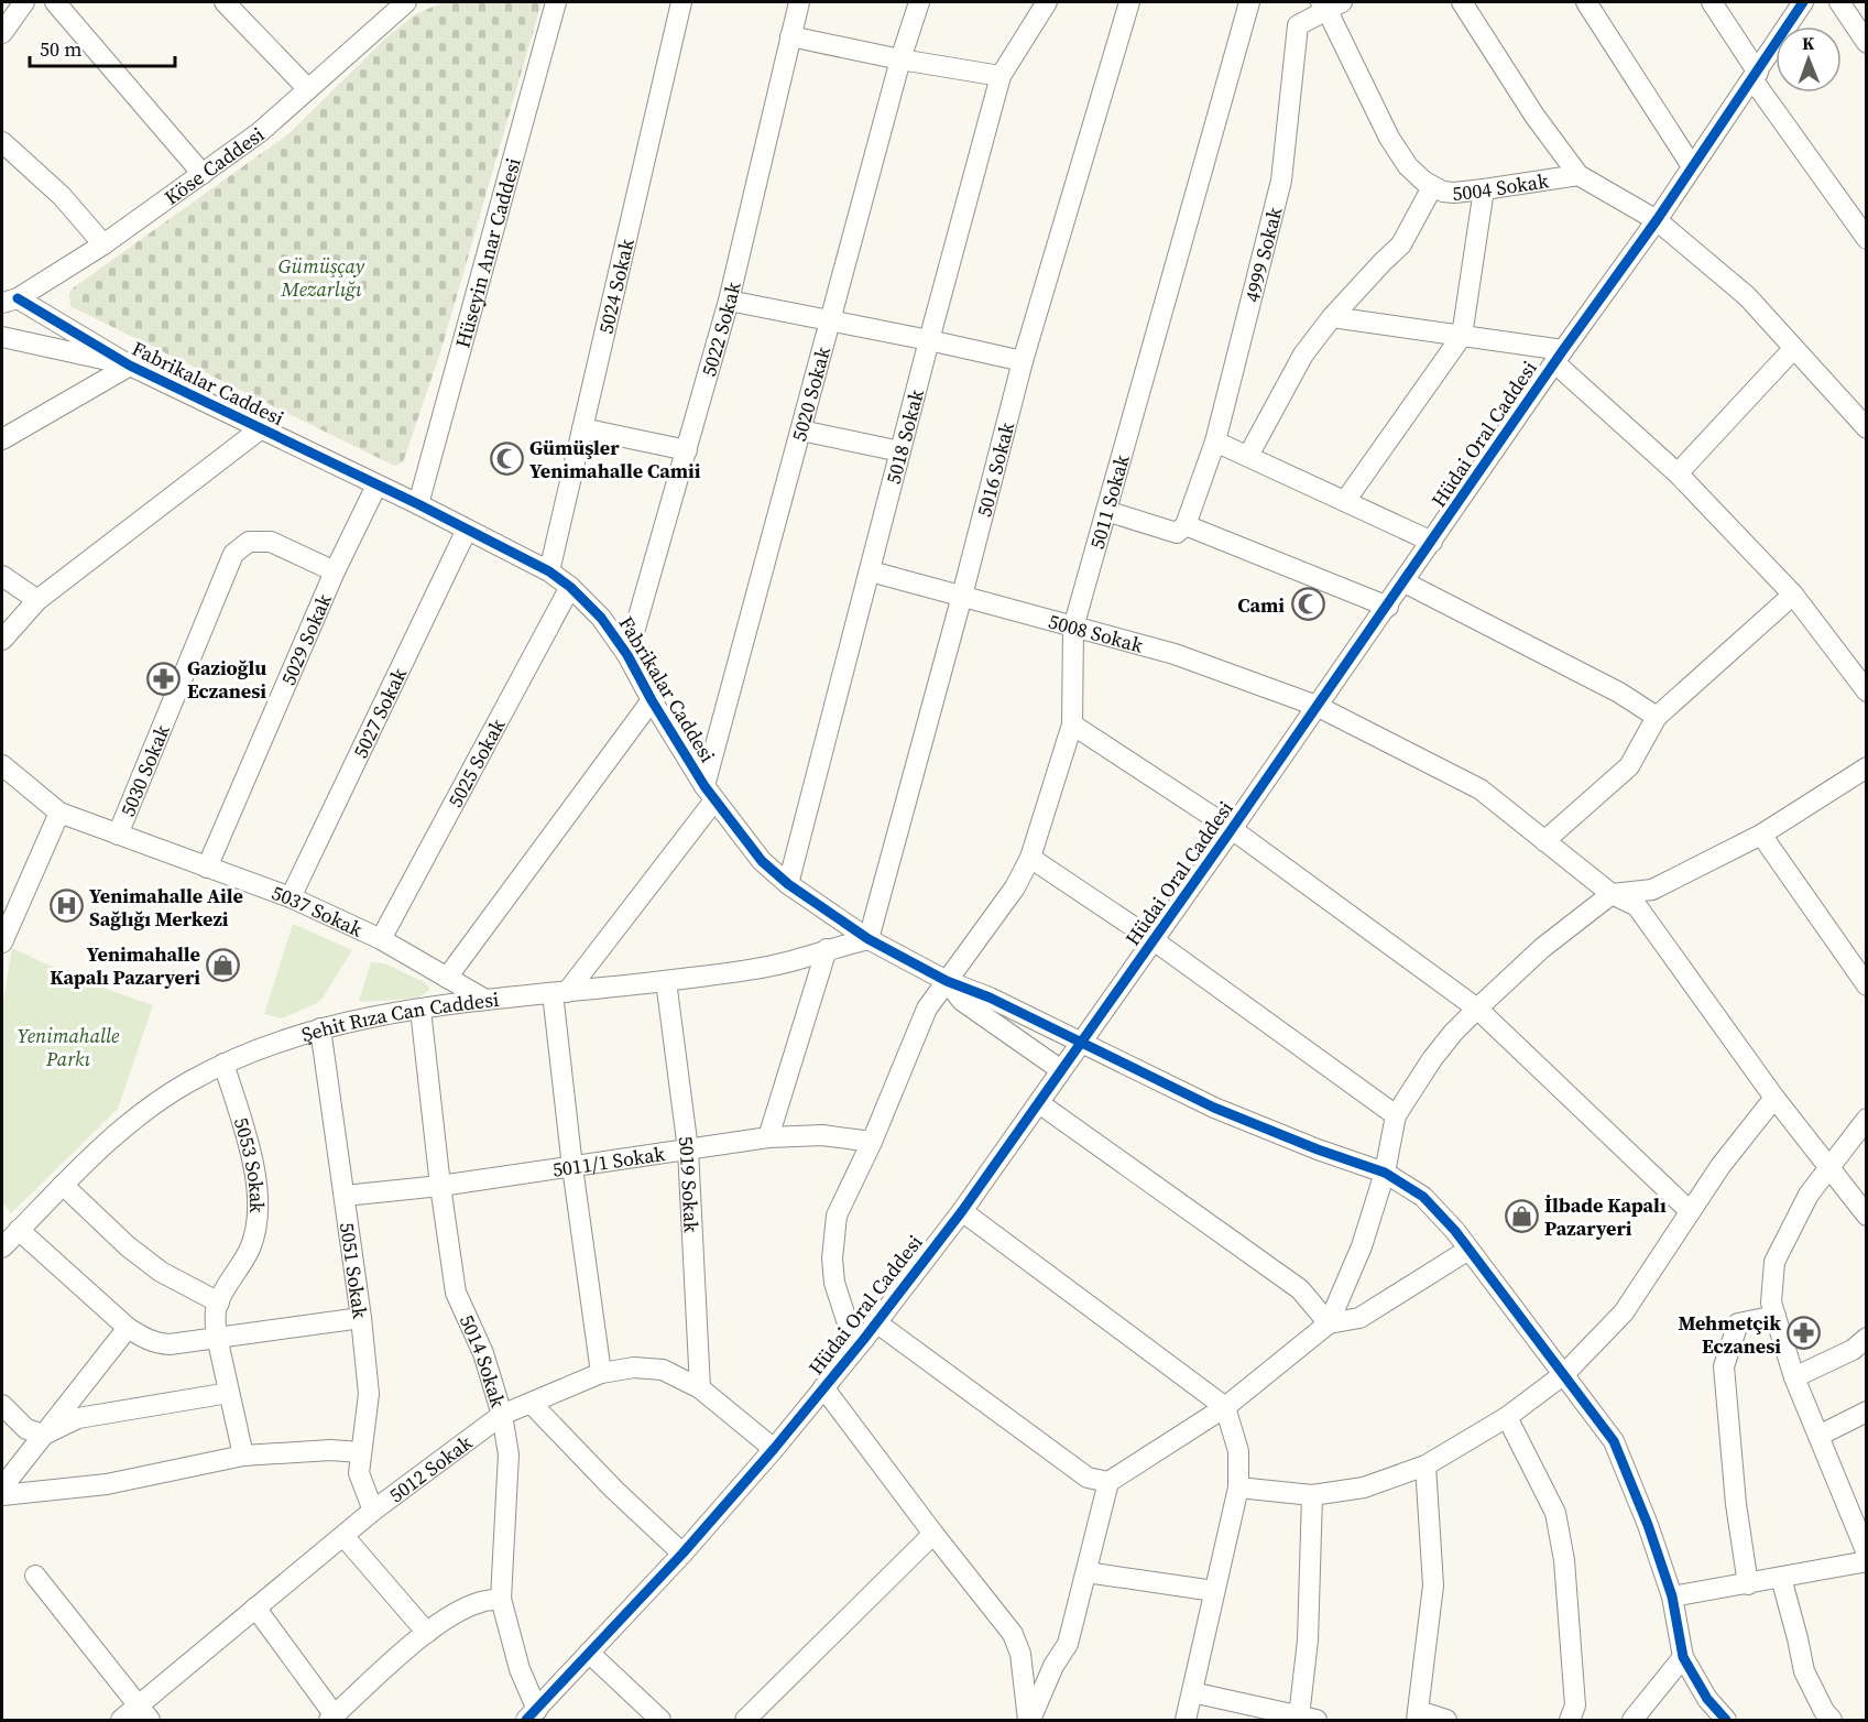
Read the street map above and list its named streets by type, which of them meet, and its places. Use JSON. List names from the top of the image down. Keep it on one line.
{"streets":{"street":["Köse Caddesi","5004 Sokak","Hüseyin Anar Caddesi","4999 Sokak","5024 Sokak","5022 Sokak","Fabrikalar Caddesi","5020 Sokak","Hüdai Oral Caddesi","5018 Sokak","5016 Sokak","5011 Sokak","5008 Sokak","5029 Sokak","5027 Sokak","5025 Sokak","5030 Sokak","5037 Sokak","Şehit Rıza Can Caddesi","5011/1 Sokak","5053 Sokak","5019 Sokak","5051 Sokak","5014 Sokak","5012 Sokak"]},"crossings":[["Köse Caddesi","Fabrikalar Caddesi"],["5004 Sokak","4999 Sokak"],["Hüseyin Anar Caddesi","Fabrikalar Caddesi"],["5024 Sokak","Fabrikalar Caddesi"],["5022 Sokak","Fabrikalar Caddesi"],["Fabrikalar Caddesi","5020 Sokak"],["Fabrikalar Caddesi","Hüdai Oral Caddesi"],["Fabrikalar Caddesi","5018 Sokak"],["Fabrikalar Caddesi","5016 Sokak"],["Fabrikalar Caddesi","5011 Sokak"],["Fabrikalar Caddesi","5029 Sokak"],["Fabrikalar Caddesi","5027 Sokak"],["Fabrikalar Caddesi","5025 Sokak"],["Fabrikalar Caddesi","Şehit Rıza Can Caddesi"],["Hüdai Oral Caddesi","5011 Sokak"],["Hüdai Oral Caddesi","5008 Sokak"],["Hüdai Oral Caddesi","5014 Sokak"],["Hüdai Oral Caddesi","5012 Sokak"],["5018 Sokak","5008 Sokak"],["5016 Sokak","5008 Sokak"],["5016 Sokak","Şehit Rıza Can Caddesi"],["5011 Sokak","5008 Sokak"],["5011 Sokak","5011/1 Sokak"],["5029 Sokak","5030 Sokak"],["5029 Sokak","5037 Sokak"],["5027 Sokak","5037 Sokak"],["5025 Sokak","5037 Sokak"],["5030 Sokak","5037 Sokak"],["5037 Sokak","Şehit Rıza Can Caddesi"],["Şehit Rıza Can Caddesi","5053 Sokak"],["Şehit Rıza Can Caddesi","5019 Sokak"],["Şehit Rıza Can Caddesi","5051 Sokak"],["Şehit Rıza Can Caddesi","5014 Sokak"],["5011/1 Sokak","5019 Sokak"],["5011/1 Sokak","5051 Sokak"],["5011/1 Sokak","5014 Sokak"],["5019 Sokak","5012 Sokak"],["5051 Sokak","5012 Sokak"],["5014 Sokak","5012 Sokak"]],"parks":["Gümüşçay Mezarlığı","Yenimahalle Parkı"],"places":{"mosque":["Gümüşler Yenimahalle Camii","Cami"],"pharmacy":["Gazioğlu Eczanesi","Mehmetçik Eczanesi"],"hospital":["Yenimahalle Aile Sağlığı Merkezi"],"shop":["Yenimahalle Kapalı Pazaryeri","İlbade Kapalı Pazaryeri"]},"scale_bar":"50 m","north":"top"}
